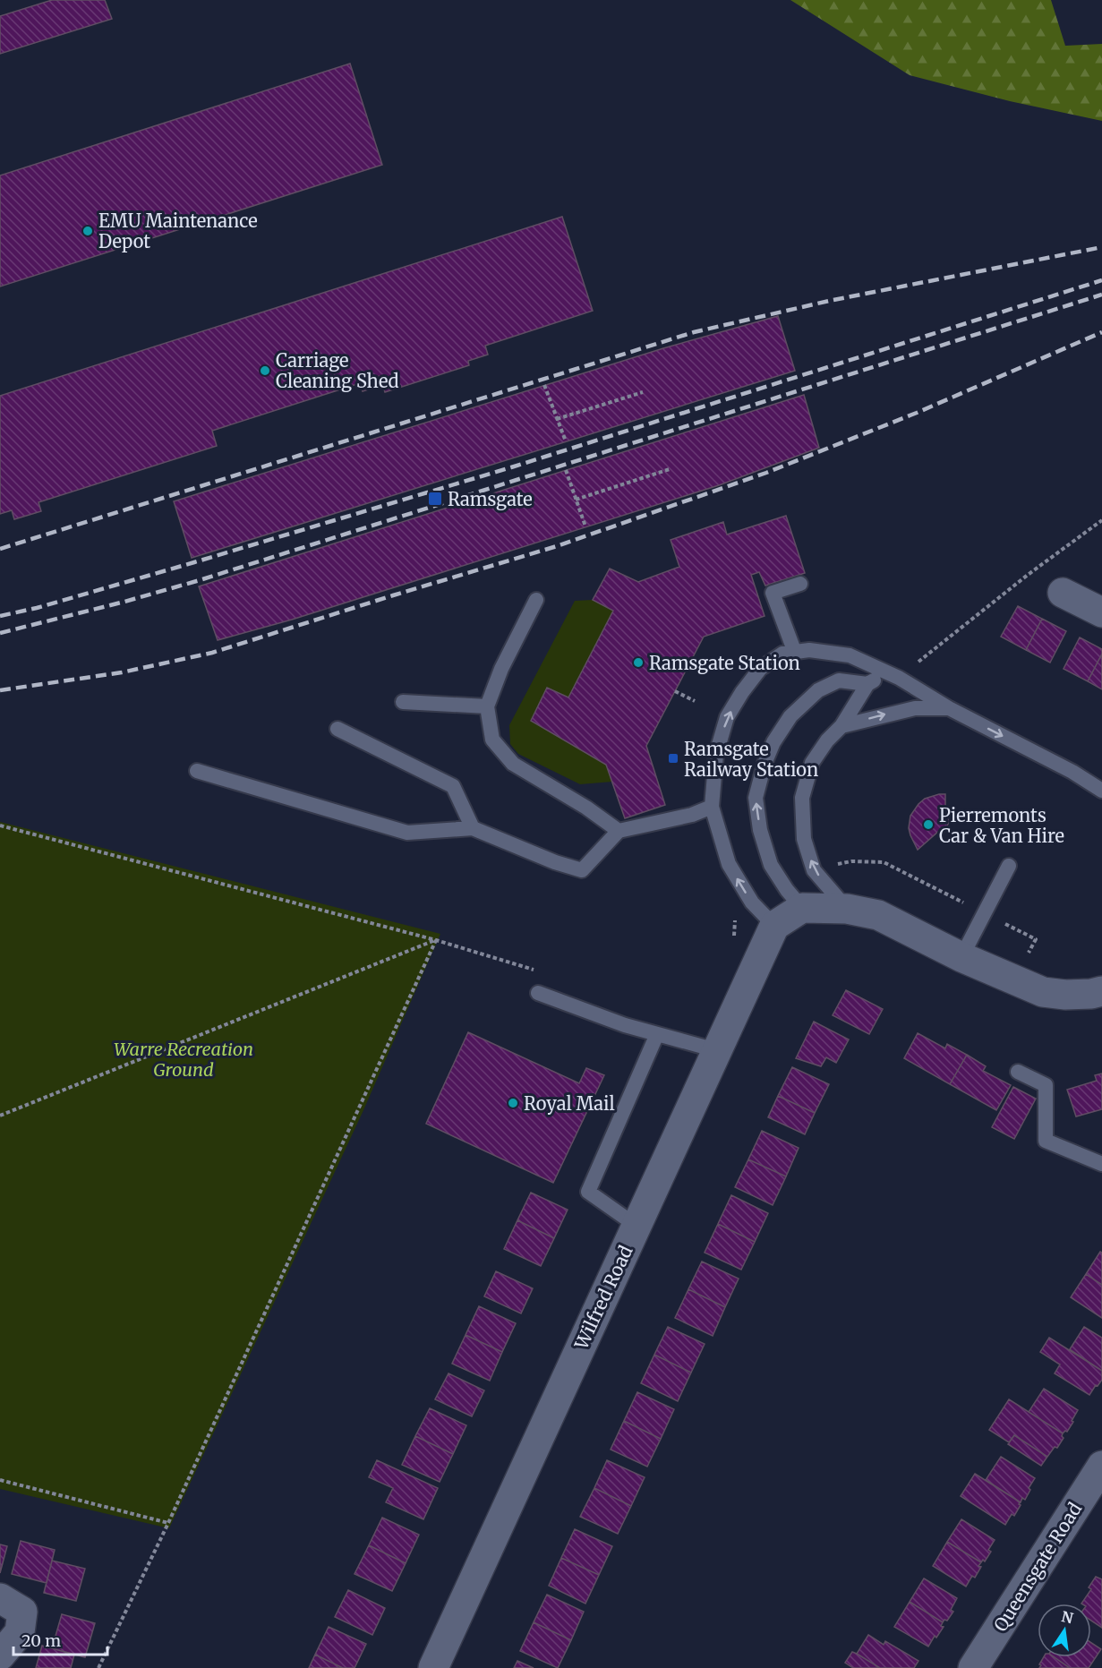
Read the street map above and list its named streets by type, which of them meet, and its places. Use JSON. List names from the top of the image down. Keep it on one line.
{"streets":{"street":["Wilfred Road","Queensgate Road"]},"parks":["Warre Recreation Ground"],"places":{"other":["EMU Maintenance Depot","Carriage Cleaning Shed","Ramsgate Station","Pierremonts Car & Van Hire","Royal Mail"],"transit":["Ramsgate","Ramsgate Railway Station"]},"scale_bar":"20 m","north":"top"}
